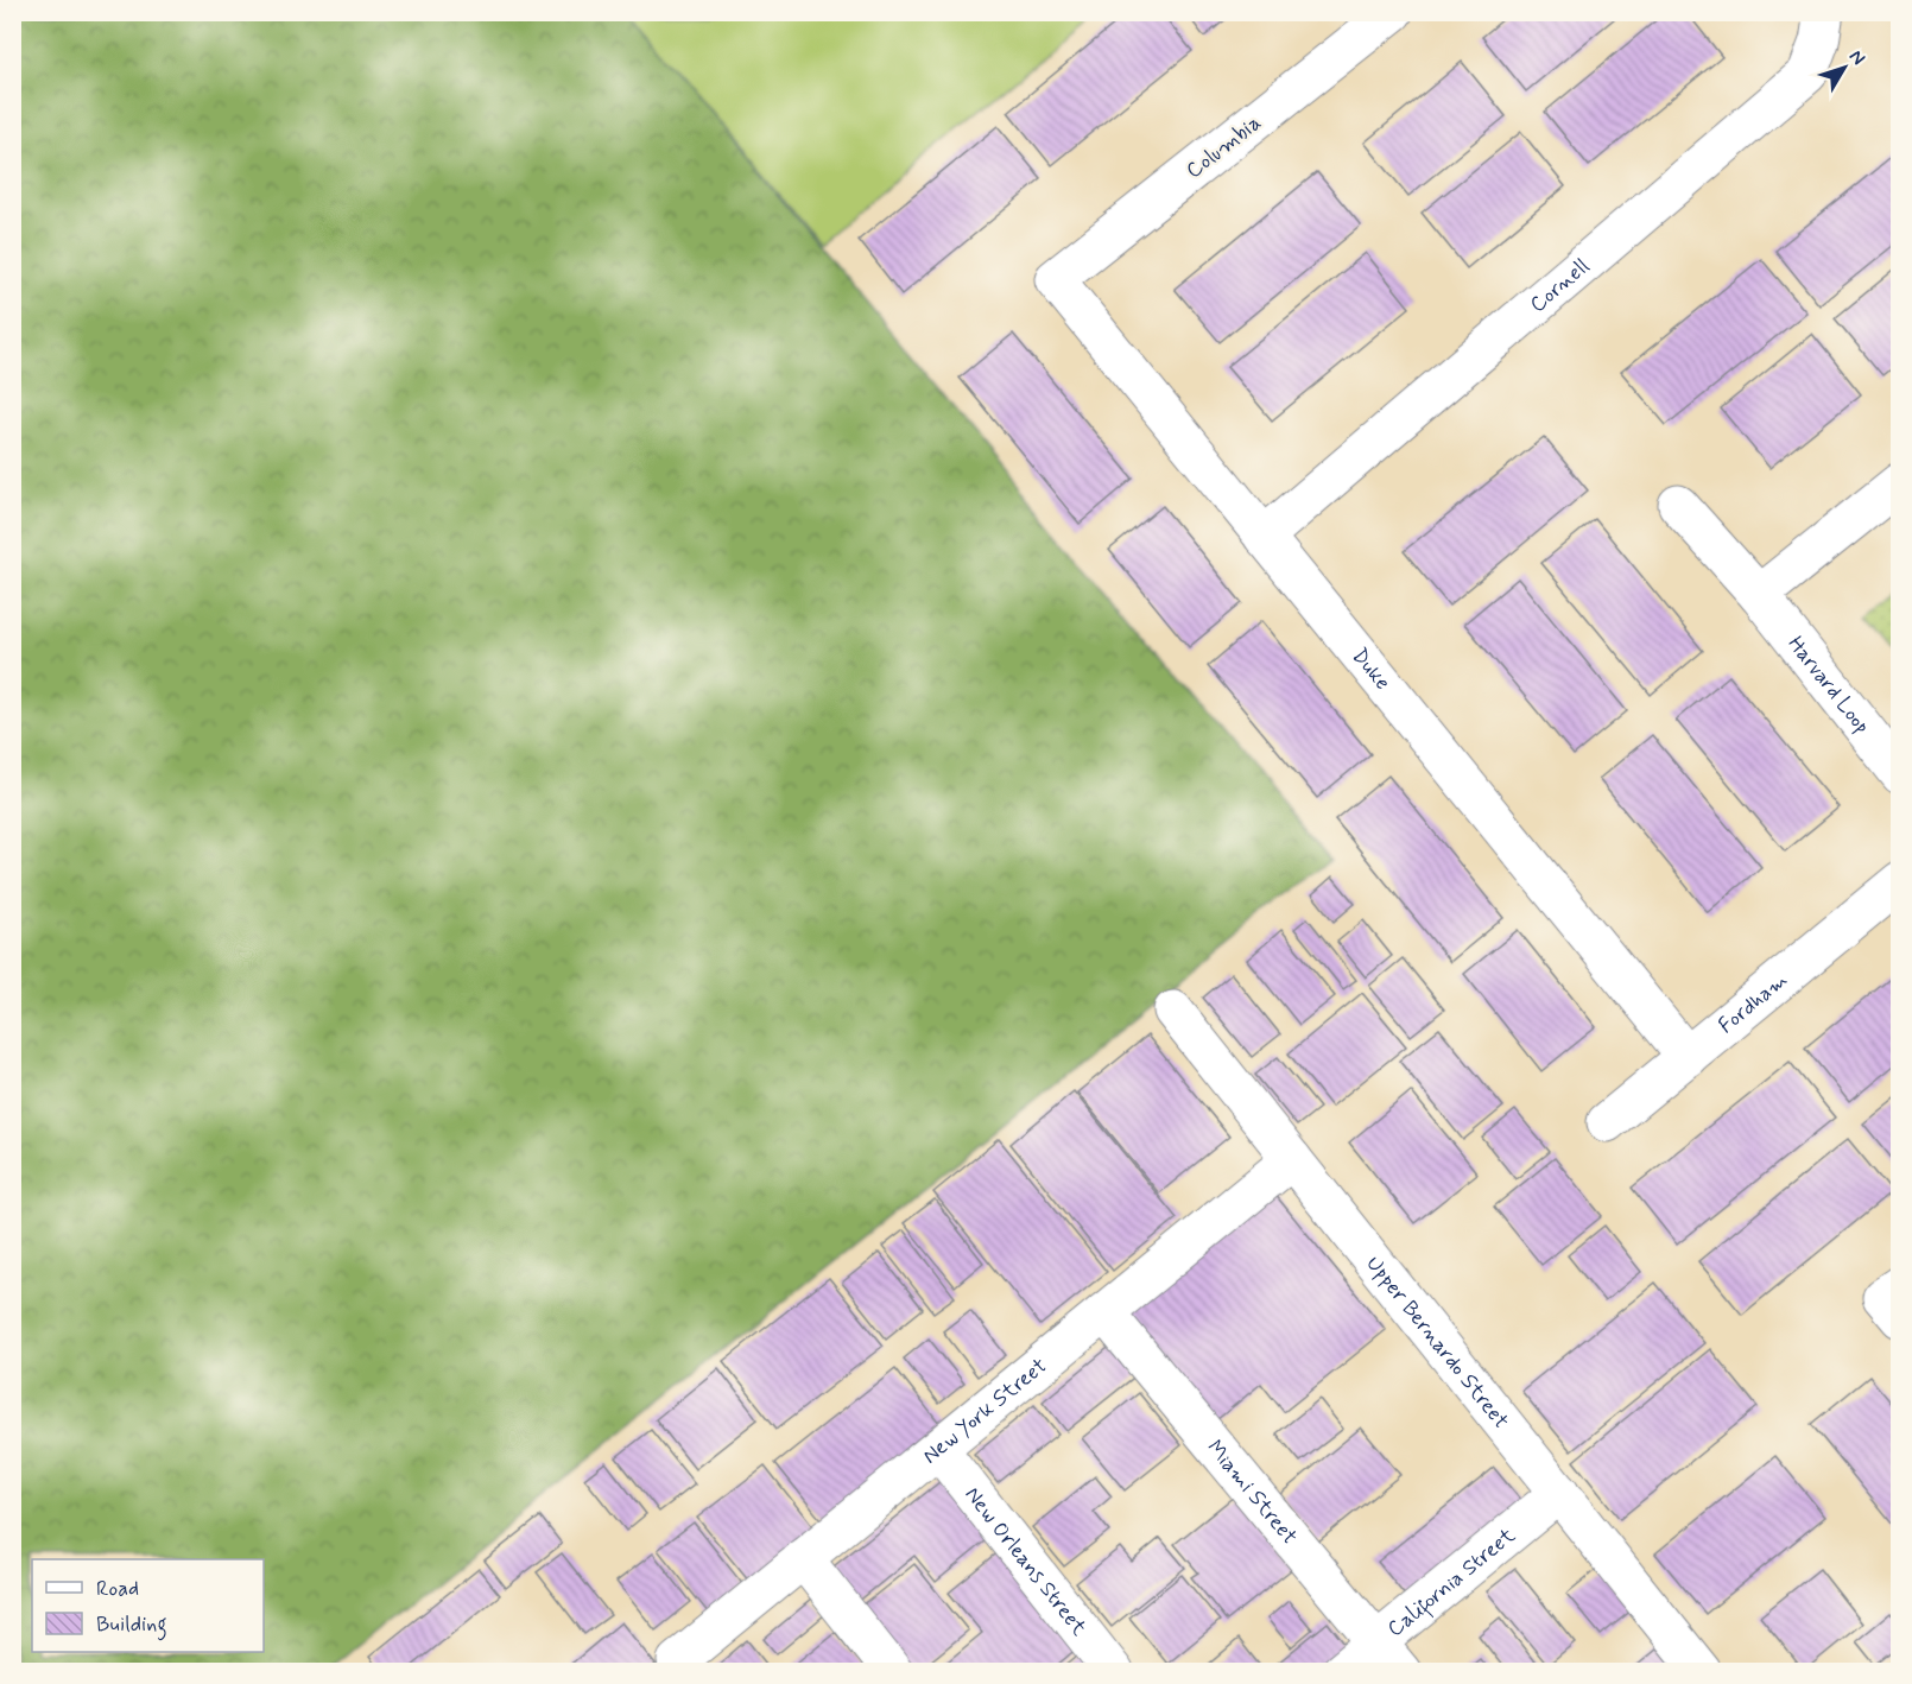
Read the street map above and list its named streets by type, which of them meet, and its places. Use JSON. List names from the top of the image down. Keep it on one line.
{"streets":{"street":["Columbia","Cornell","Duke","Harvard Loop","Fordham","Upper Bernardo Street","New York Street","Miami Street","New Orleans Street","California Street"]},"crossings":[["Columbia","Duke"],["Cornell","Duke"],["Duke","Fordham"],["Upper Bernardo Street","New York Street"],["Upper Bernardo Street","California Street"],["New York Street","Miami Street"],["New York Street","New Orleans Street"],["Miami Street","California Street"]],"legend":["Road","Building"],"north":"top right"}
